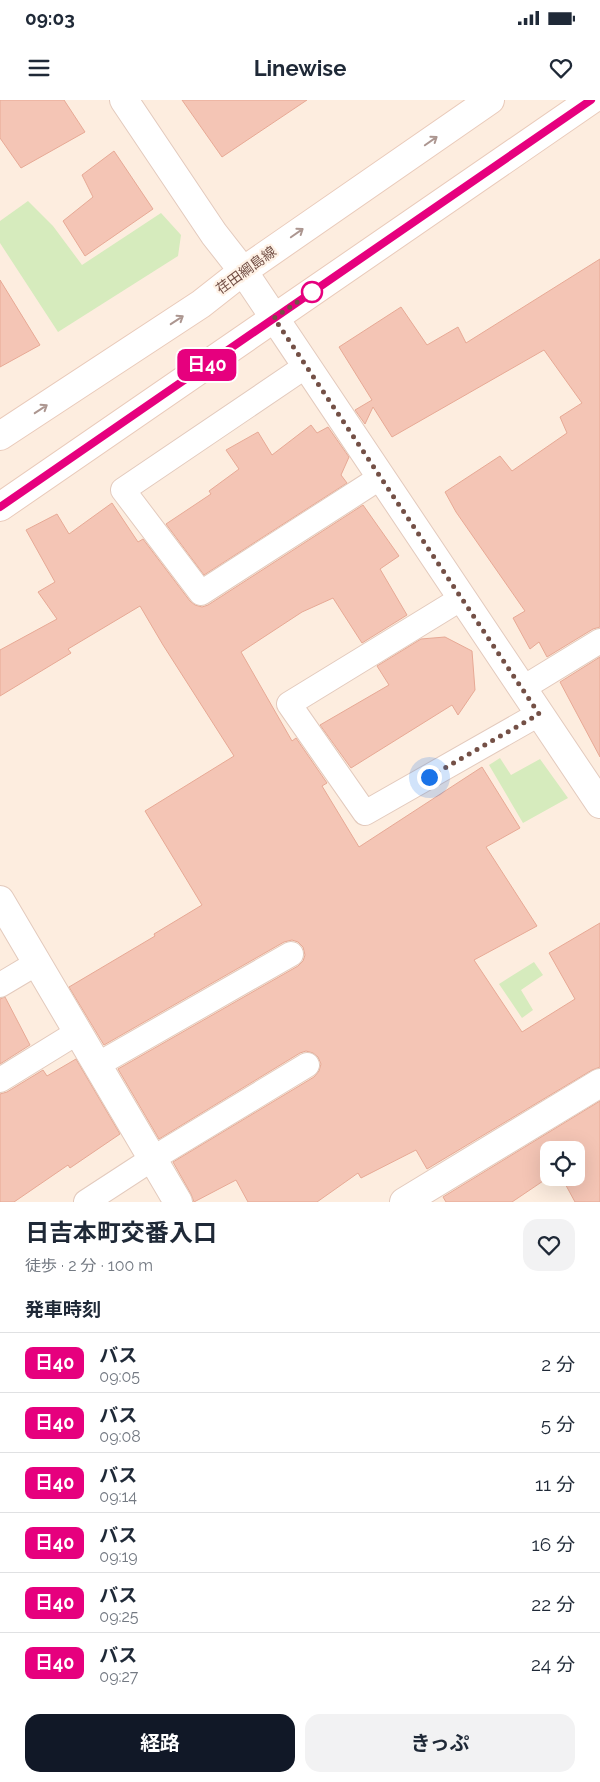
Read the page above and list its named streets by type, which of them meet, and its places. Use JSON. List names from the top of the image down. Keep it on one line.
{"streets":{"street":["荏田綱島線"]},"lines":["bus line 日40"],"page":{"status":"09:03","header":"Linewise","on_map":"日40","heading":[["日吉本町交番入口","徒歩 · 2 分 · 100 m"],"発車時刻"],"list":[{"mark":"日40","name":"バス","note":"09:05","value":"2 分"},{"mark":"日40","name":"バス","note":"09:08","value":"5 分"},{"mark":"日40","name":"バス","note":"09:14","value":"11 分"},{"mark":"日40","name":"バス","note":"09:19","value":"16 分"},{"mark":"日40","name":"バス","note":"09:25","value":"22 分"},{"mark":"日40","name":"バス","note":"09:27","value":"24 分"}],"buttons":["経路","きっぷ"]}}
